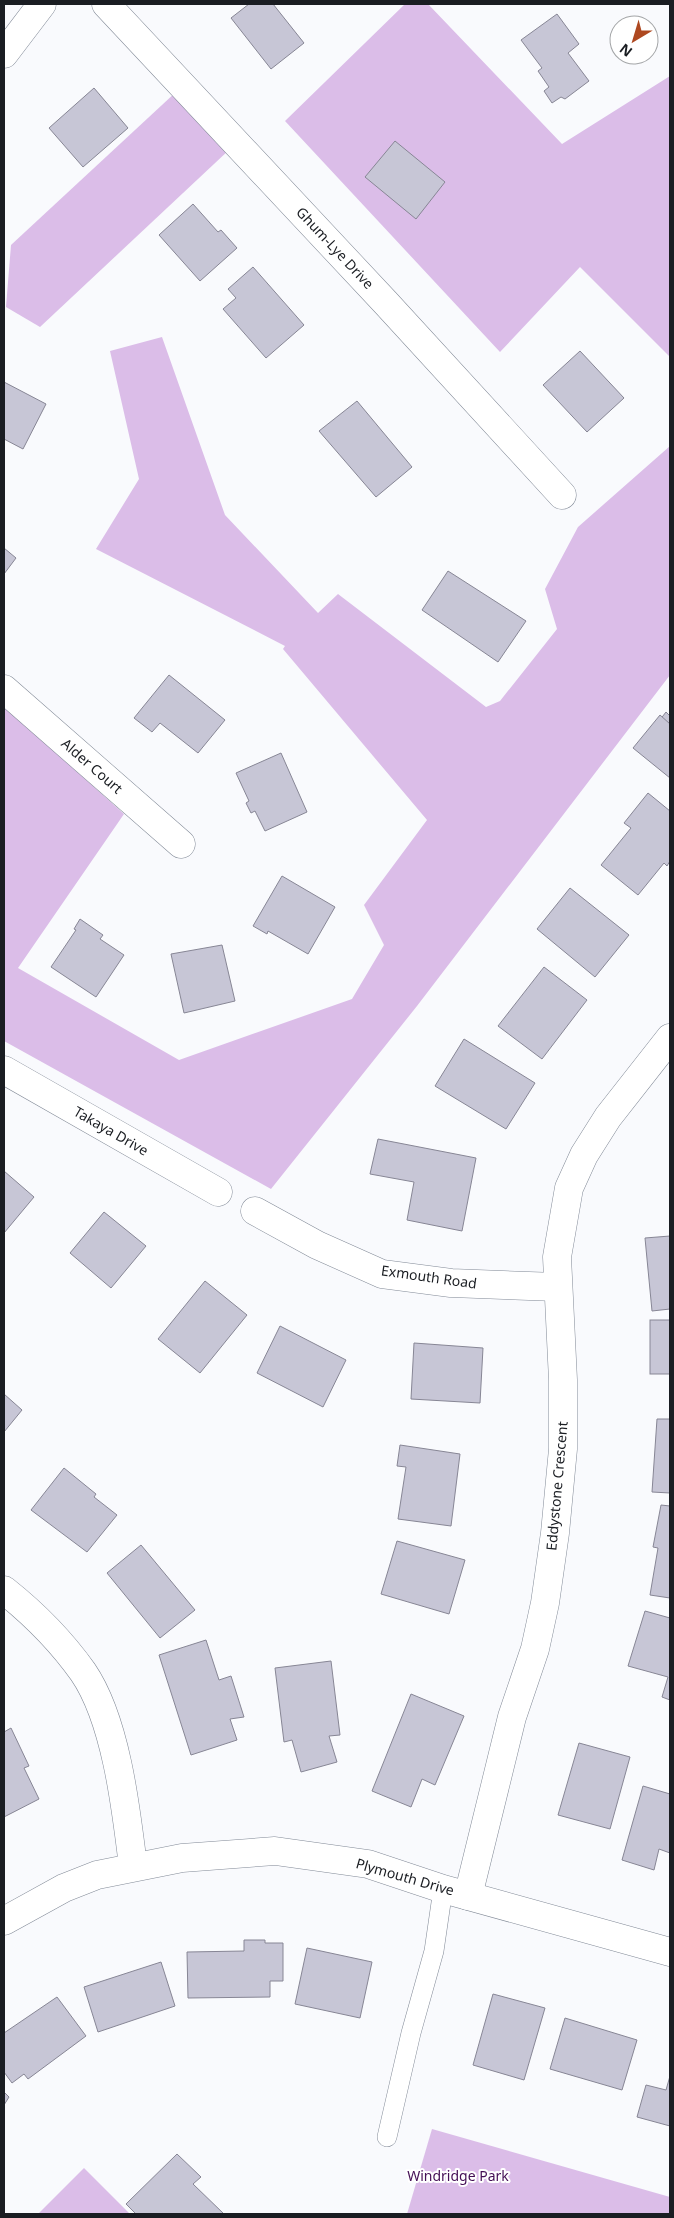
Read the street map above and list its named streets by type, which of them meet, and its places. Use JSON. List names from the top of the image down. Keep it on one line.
{"streets":{"street":["Ghum-Lye Drive","Alder Court","Takaya Drive","Exmouth Road","Eddystone Crescent","Plymouth Drive"]},"crossings":[["Exmouth Road","Eddystone Crescent"],["Eddystone Crescent","Plymouth Drive"]],"parks":["Windridge Park"],"north":"bottom left"}
